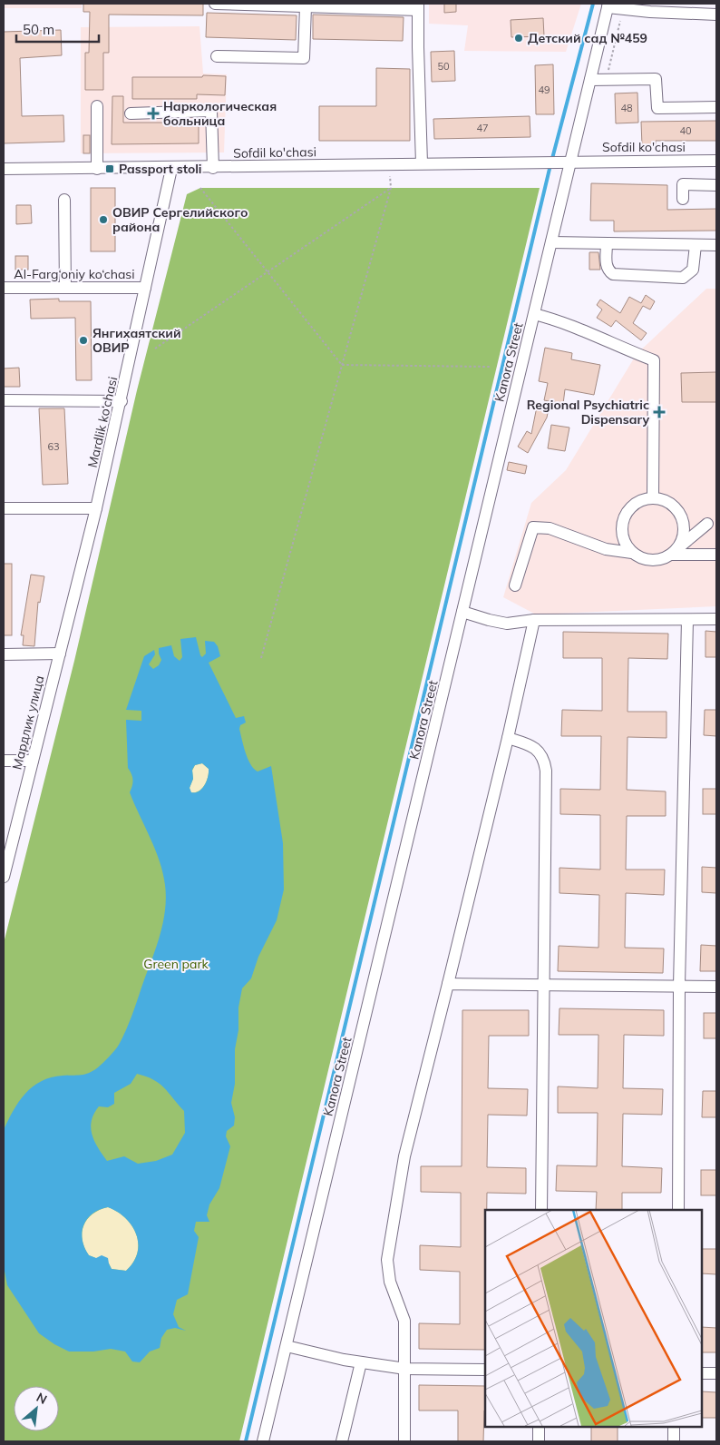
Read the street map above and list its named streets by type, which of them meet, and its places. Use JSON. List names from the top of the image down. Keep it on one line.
{"streets":{"street":["Sofdil ko'chasi","Al-Farg‘oniy ko‘chasi","Kanora Street","Mardlik ko‘chasi","Мардлик улица"]},"crossings":[["Sofdil ko'chasi","Kanora Street"],["Sofdil ko'chasi","Mardlik ko‘chasi"],["Al-Farg‘oniy ko‘chasi","Mardlik ko‘chasi"],["Mardlik ko‘chasi","Мардлик улица"]],"parks":["Green park"],"places":{"other":["Детский сад №459","ОВИР Сергелийского района","Янгихаятский ОВИР"],"health":["Наркологическая больница","Regional Psychiatric Dispensary"],"transit":["Passport stoli"]},"house_numbers":["50","49","48","47","40","63"],"scale_bar":"50 m","north":"top right"}
